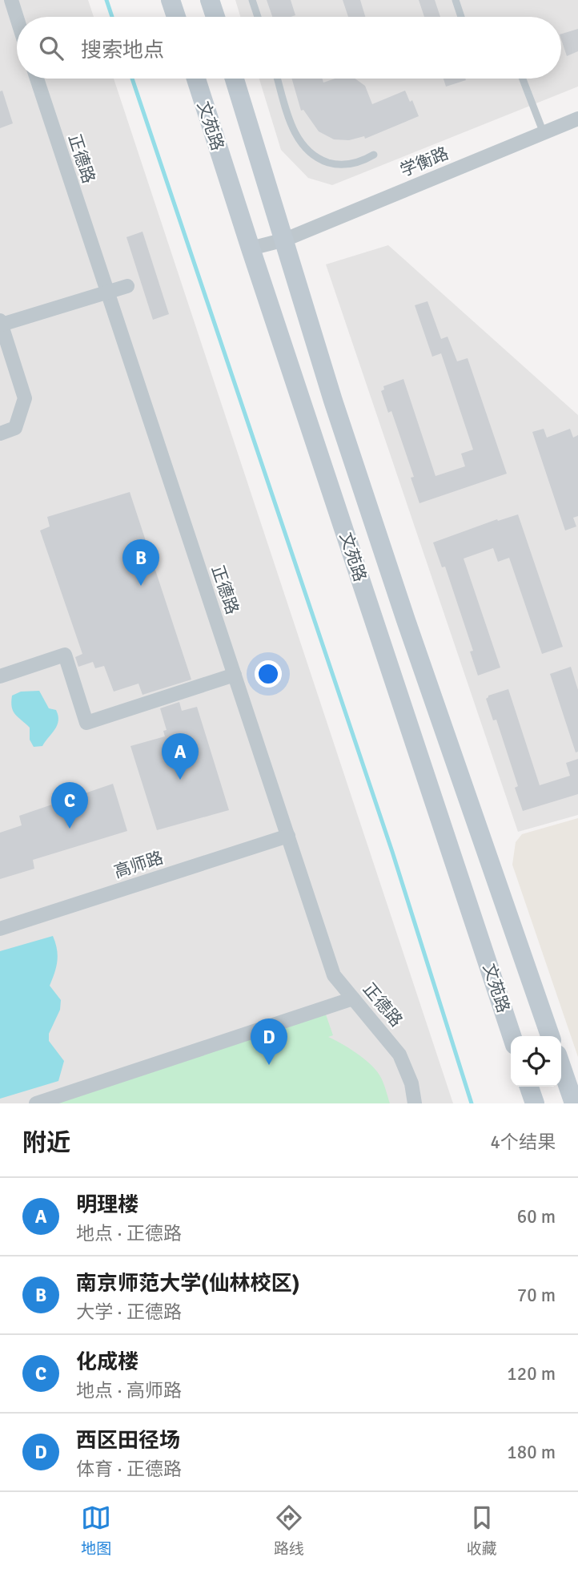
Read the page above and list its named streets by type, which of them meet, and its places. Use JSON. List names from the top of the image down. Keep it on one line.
{"streets":{"main road":["文苑路"],"street":["正德路","学衡路","高师路"]},"crossings":[["文苑路","学衡路"],["正德路","高师路"]],"page":{"search":"搜索地点","pins":["B","A","C","D"],"heading":["附近","4个结果"],"list":[{"mark":"A","name":"明理楼","note":"地点 · 正德路","value":"60 m"},{"mark":"B","name":"南京师范大学(仙林校区)","note":"大学 · 正德路","value":"70 m"},{"mark":"C","name":"化成楼","note":"地点 · 高师路","value":"120 m"},{"mark":"D","name":"西区田径场","note":"体育 · 正德路","value":"180 m"}],"nav":["地图","路线","收藏"]}}
